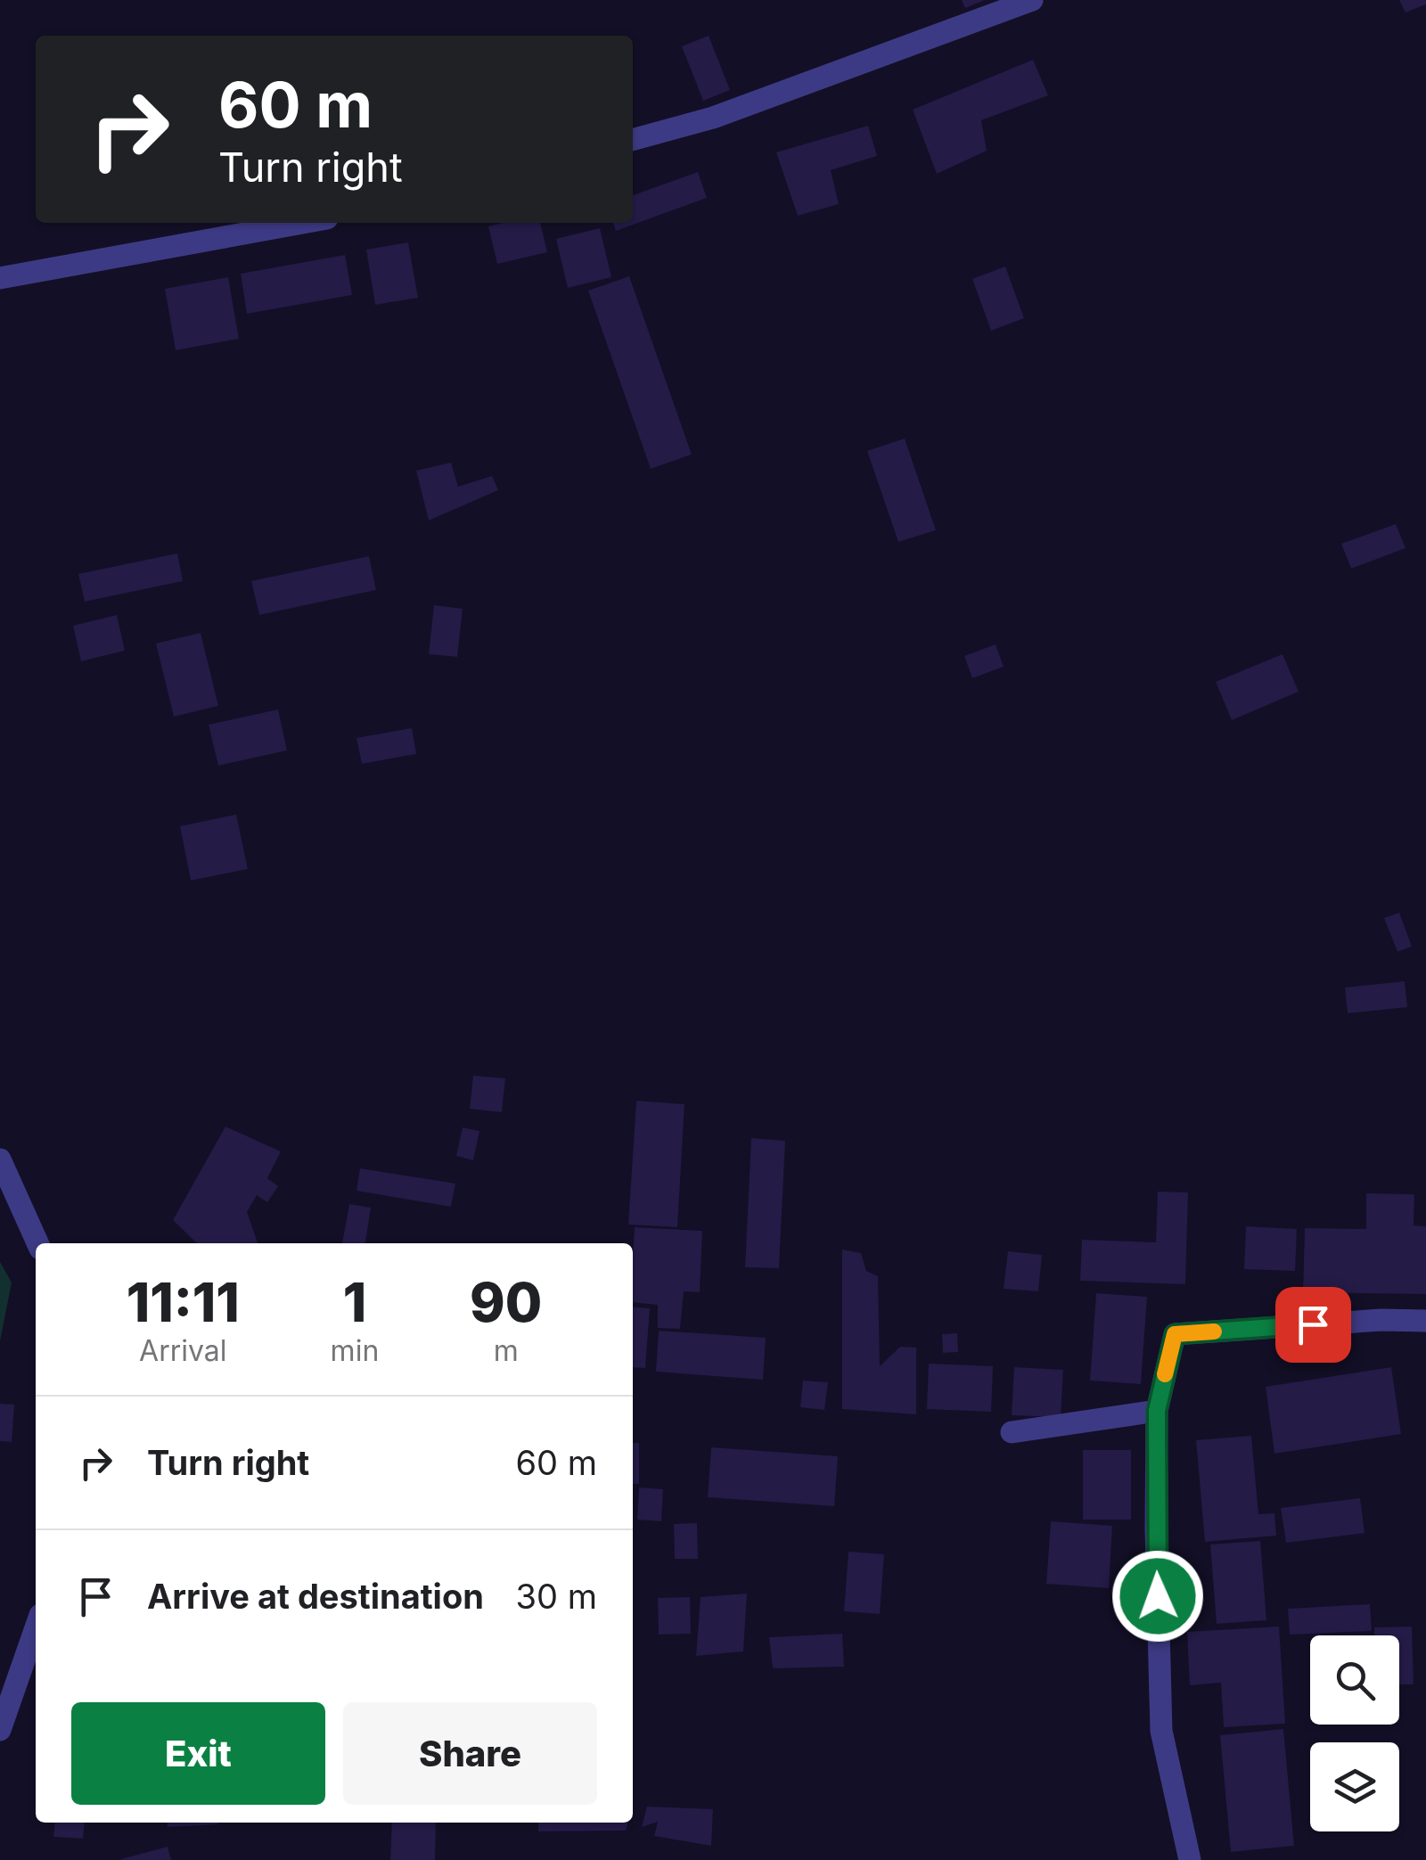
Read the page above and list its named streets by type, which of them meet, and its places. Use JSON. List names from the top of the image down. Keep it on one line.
{"page":{"turn":["60 m","Turn right"],"eta":["11:11","Arrival","1","min","90","m"],"list":[{"name":"Turn right","value":"60 m"},{"name":"Arrive at destination","value":"30 m"}],"buttons":["Exit","Share"]}}
